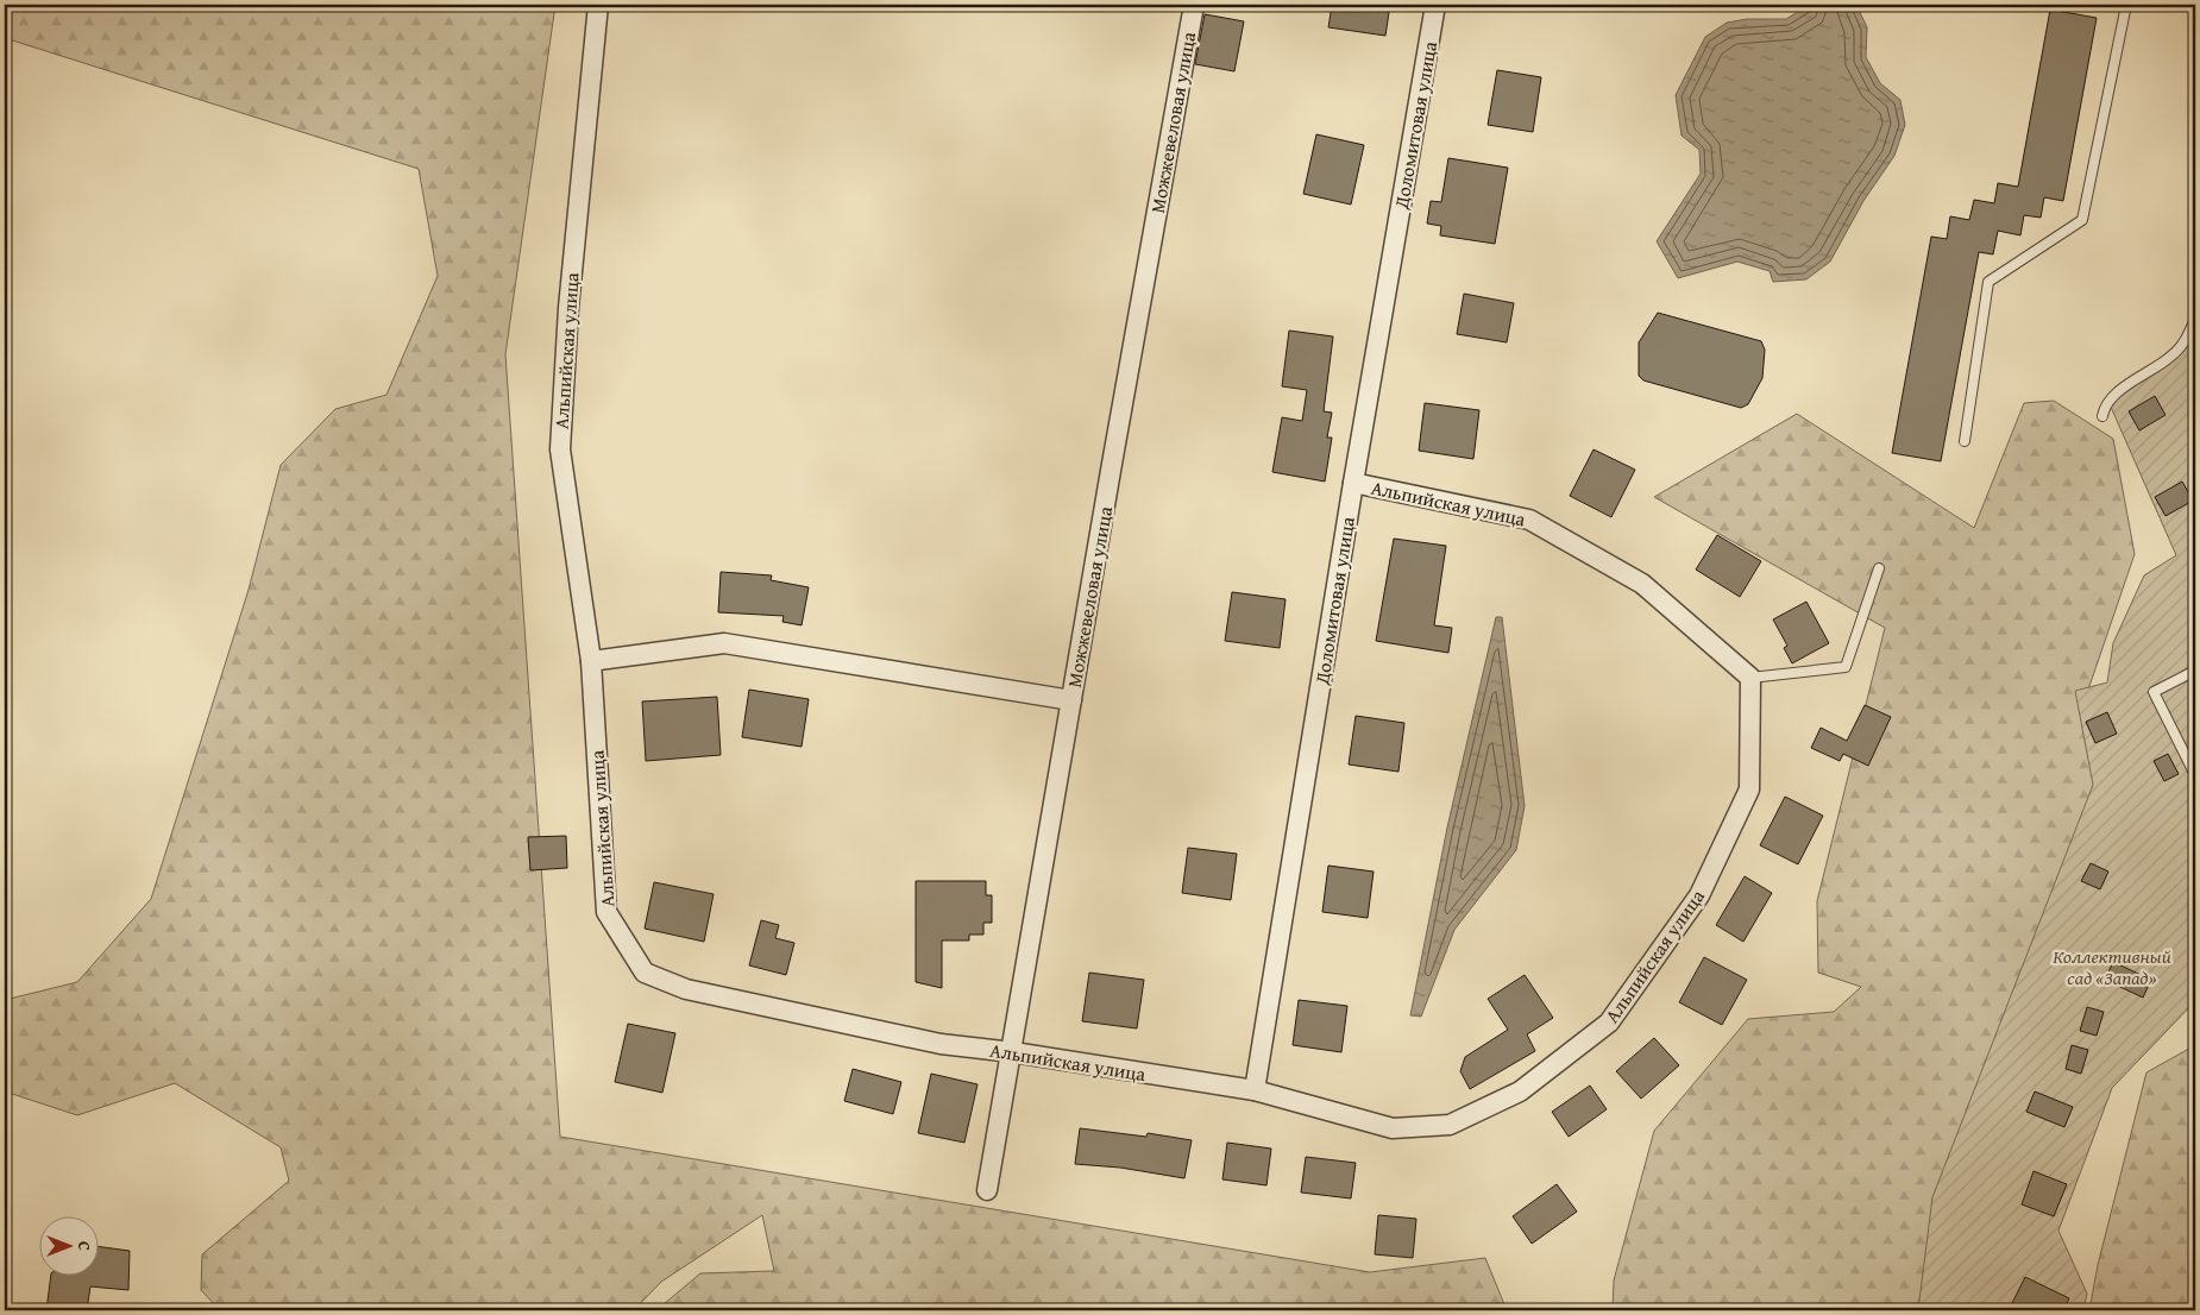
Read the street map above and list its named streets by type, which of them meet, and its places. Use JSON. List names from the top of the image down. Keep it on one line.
{"streets":{"street":["Можжевеловая улица","Доломитовая улица","Альпийская улица"]},"crossings":[["Можжевеловая улица","Альпийская улица"],["Доломитовая улица","Альпийская улица"]],"parks":["Коллективный сад «Запад»"],"north":"right"}
